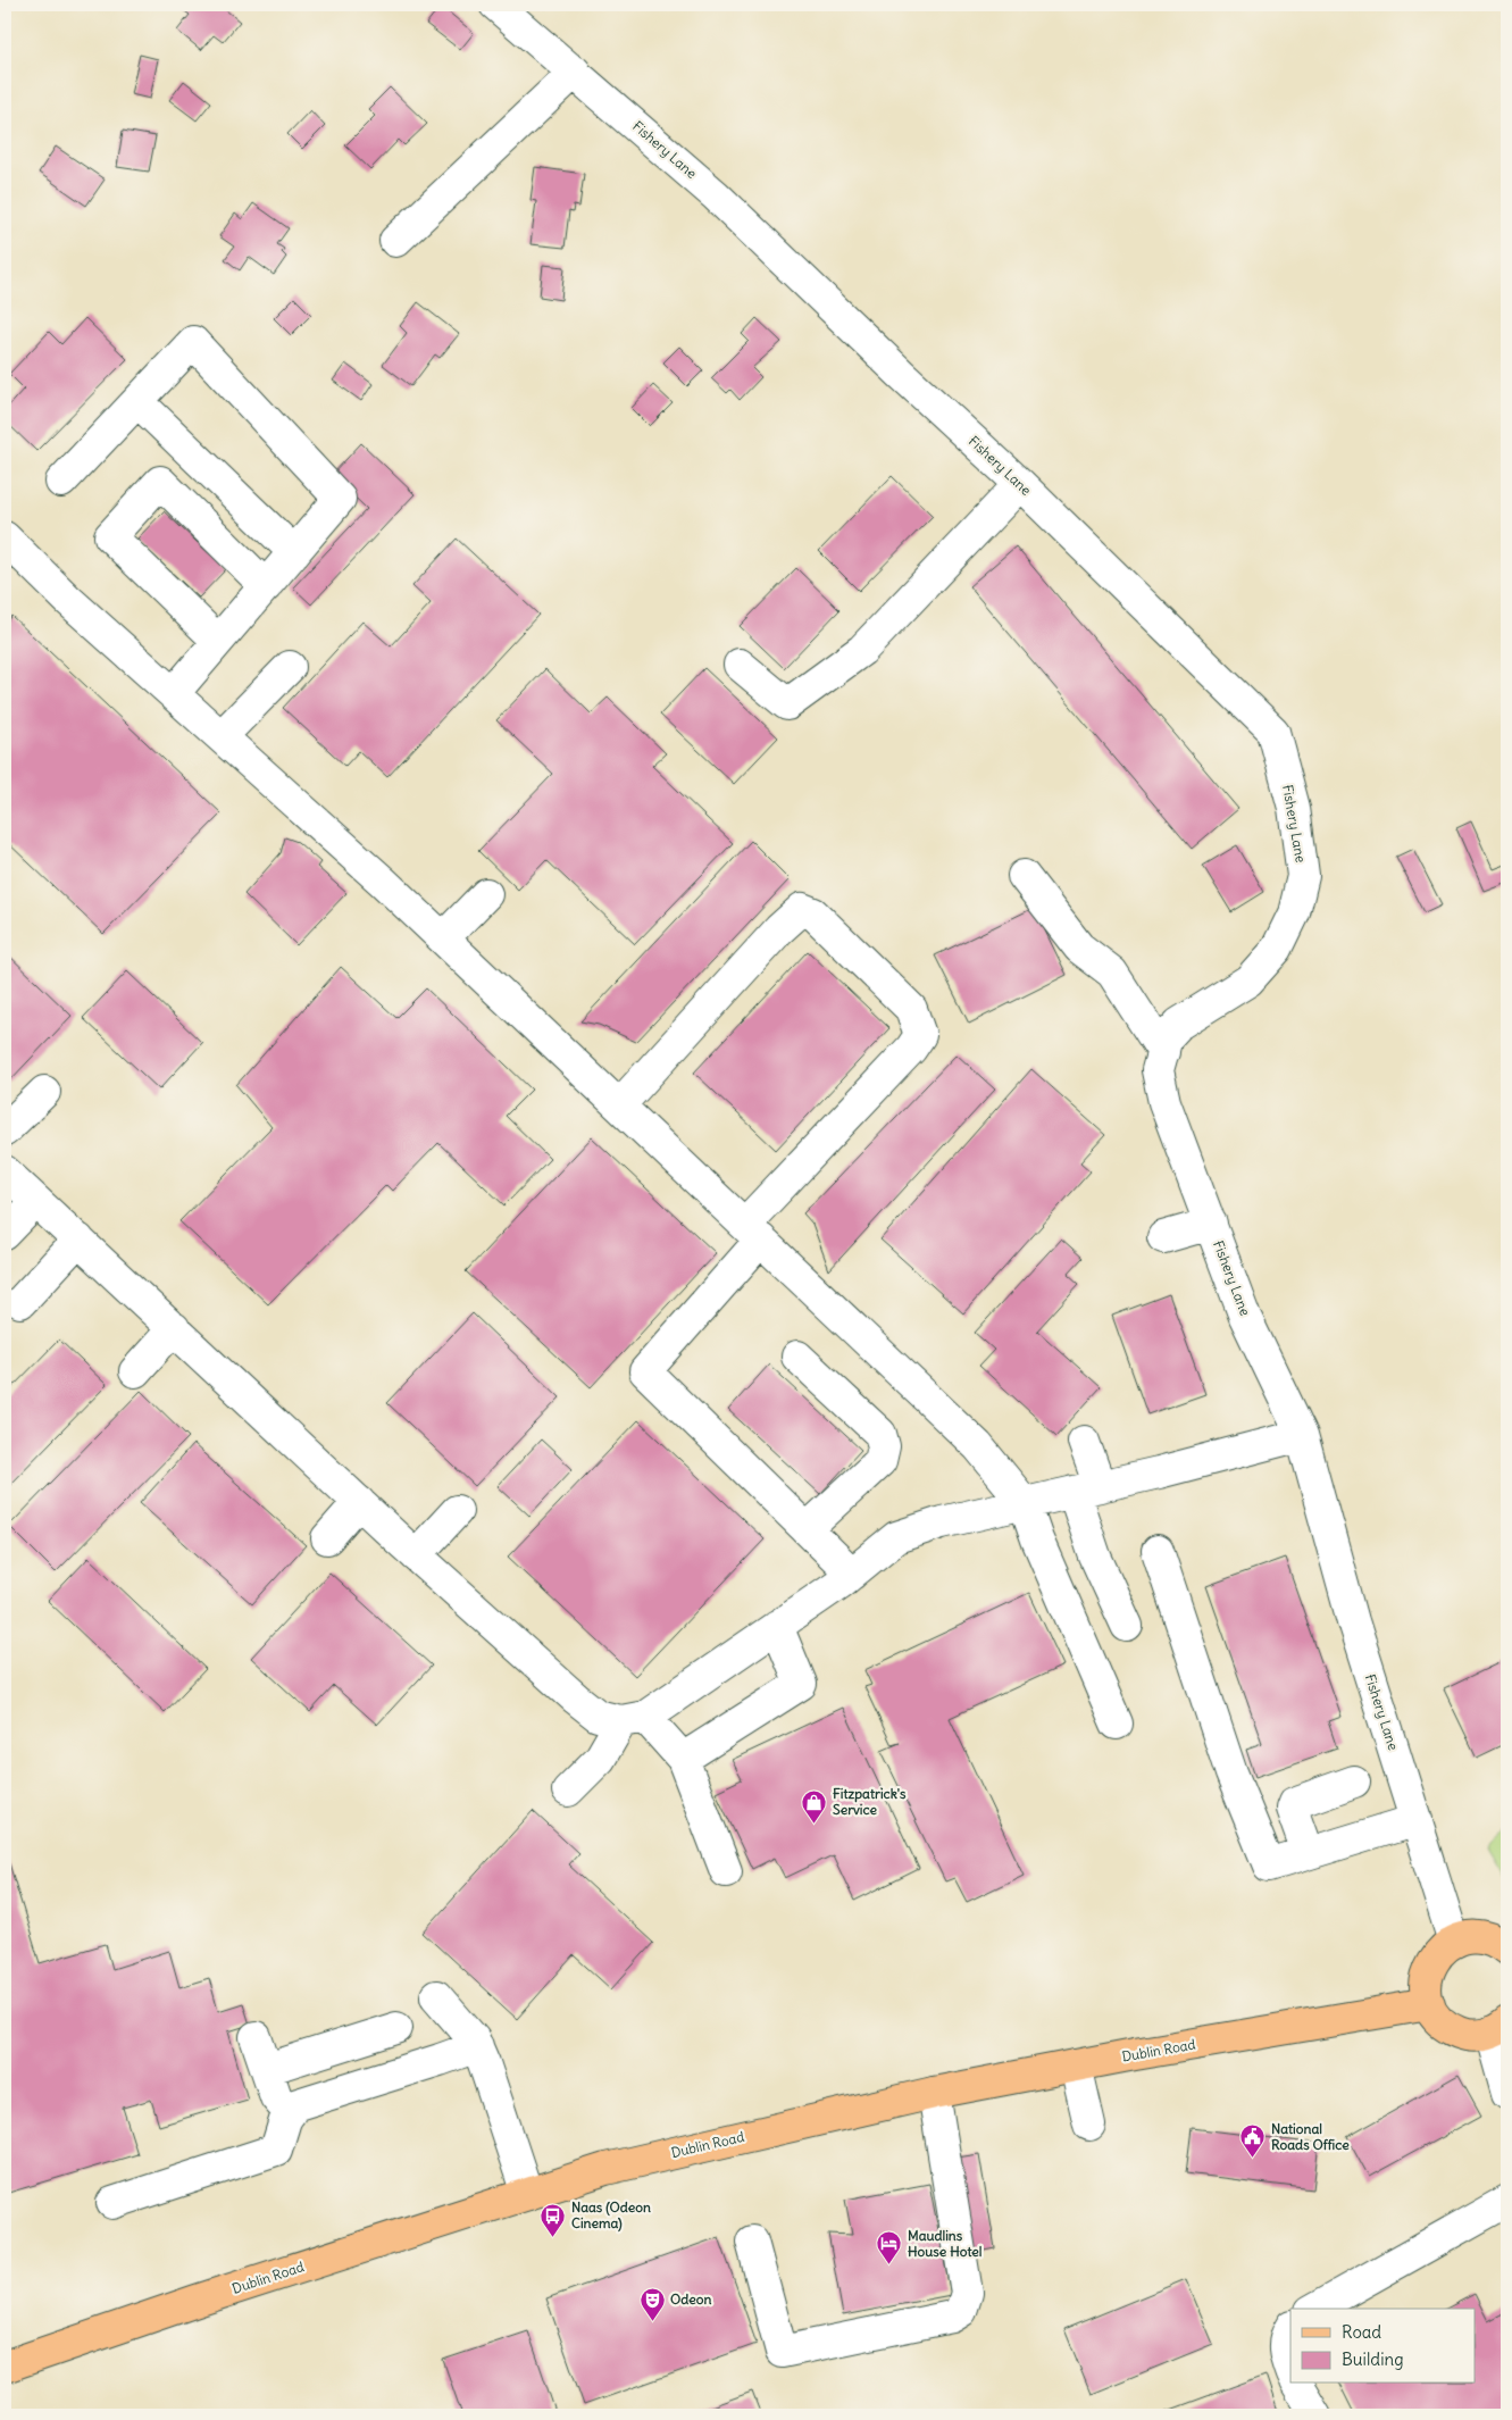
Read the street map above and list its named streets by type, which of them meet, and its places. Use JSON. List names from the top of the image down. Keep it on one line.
{"streets":{"main road":["Dublin Road"],"street":["Fishery Lane"]},"places":{"shop":["Fitzpatrick's Service"],"public building":["National Roads Office"],"bus stop":["Naas (Odeon Cinema)"],"hotel":["Maudlins House Hotel"],"theatre":["Odeon"]},"legend":["Road","Building"]}
